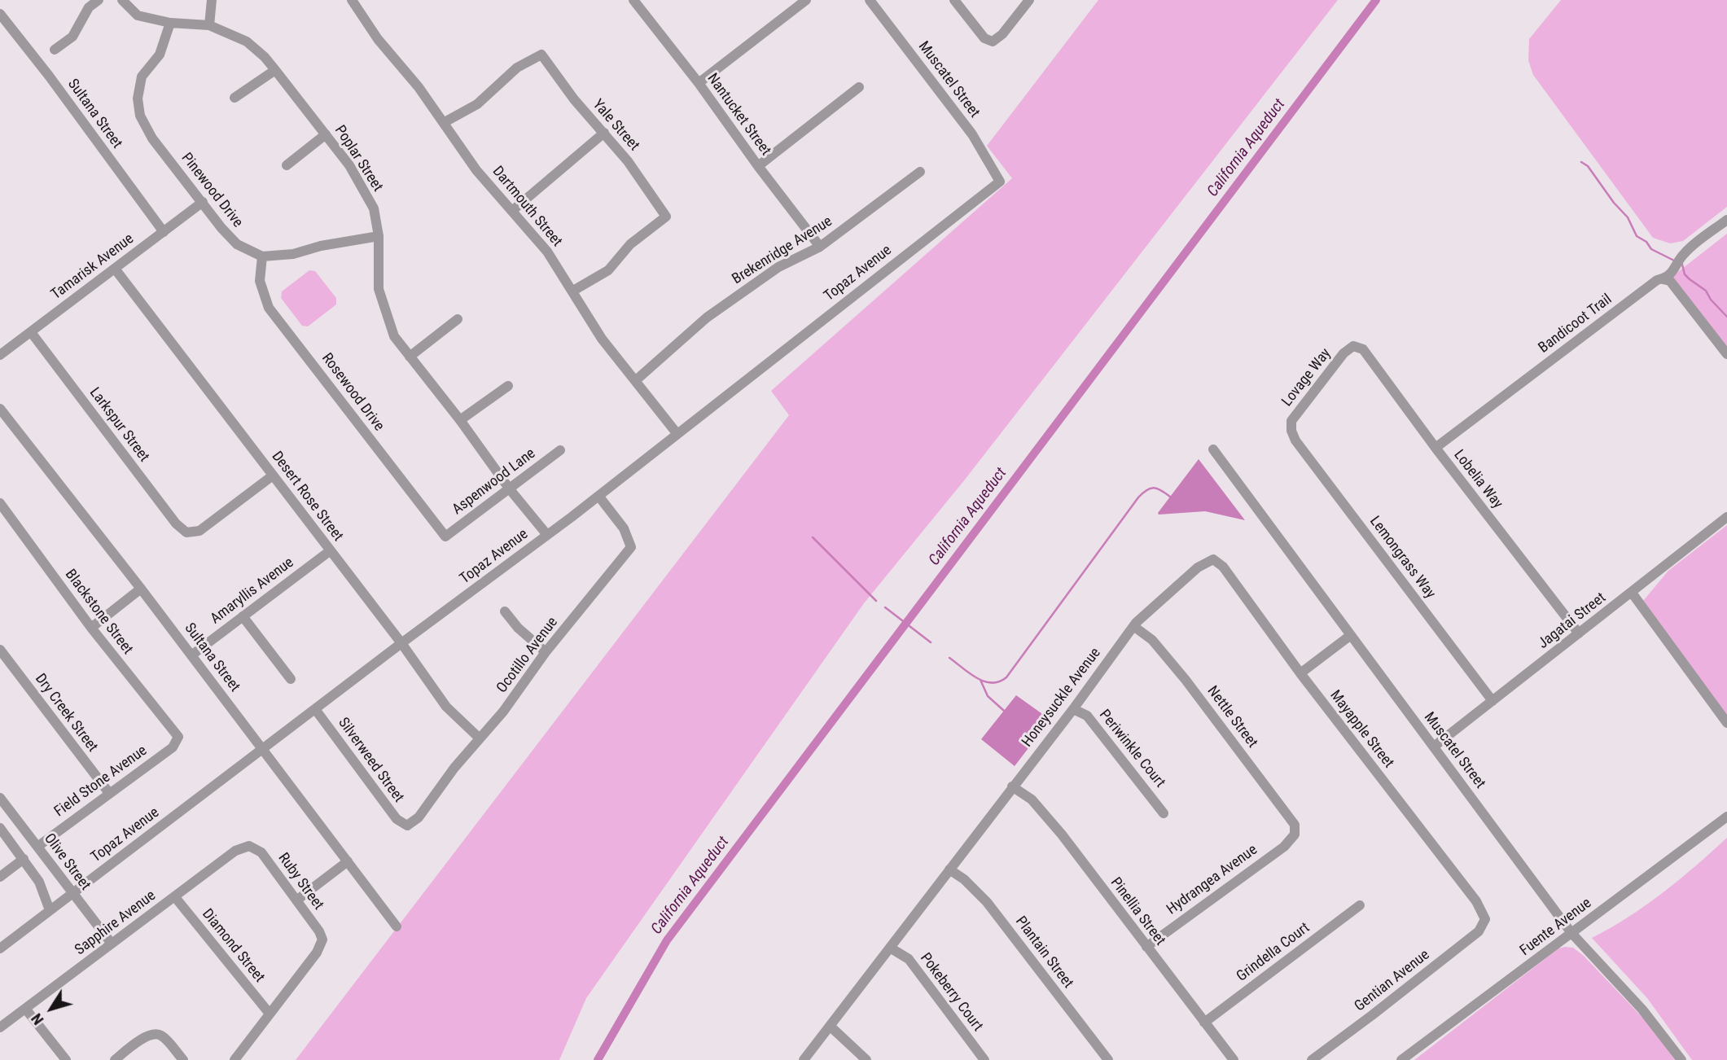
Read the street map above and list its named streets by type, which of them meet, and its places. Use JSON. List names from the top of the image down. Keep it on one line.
{"streets":{"street":["Muscatel Street","Sultana Street","Nantucket Street","Yale Street","Poplar Street","Pinewood Drive","Dartmouth Street","Brekenridge Avenue","Tamarisk Avenue","Topaz Avenue","Bandicoot Trail","Lovage Way","Rosewood Drive","Larkspur Street","Lobelia Way","Aspenwood Lane","Desert Rose Street","Lemongrass Way","Amaryllis Avenue","Blackstone Street","Jagatai Street","Ocotillo Avenue","Honeysuckle Avenue","Dry Creek Street","Nettle Street","Mayapple Street","Periwinkle Court","Silverweed Street","Field Stone Avenue","Olive Street","Hydrangea Avenue","Ruby Street","Pinellia Street","Sapphire Avenue","Fuente Avenue","Diamond Street","Plantain Street","Grindella Court","Gentian Avenue","Pokeberry Court"]},"crossings":[["Muscatel Street","Topaz Avenue"],["Muscatel Street","Jagatai Street"],["Muscatel Street","Fuente Avenue"],["Sultana Street","Tamarisk Avenue"],["Sultana Street","Topaz Avenue"],["Sultana Street","Amaryllis Avenue"],["Nantucket Street","Brekenridge Avenue"],["Yale Street","Dartmouth Street"],["Poplar Street","Pinewood Drive"],["Poplar Street","Topaz Avenue"],["Poplar Street","Aspenwood Lane"],["Pinewood Drive","Tamarisk Avenue"],["Pinewood Drive","Rosewood Drive"],["Dartmouth Street","Brekenridge Avenue"],["Dartmouth Street","Topaz Avenue"],["Tamarisk Avenue","Larkspur Street"],["Tamarisk Avenue","Desert Rose Street"],["Topaz Avenue","Desert Rose Street"],["Topaz Avenue","Ocotillo Avenue"],["Topaz Avenue","Silverweed Street"],["Topaz Avenue","Olive Street"],["Bandicoot Trail","Lobelia Way"],["Lovage Way","Lobelia Way"],["Lovage Way","Lemongrass Way"],["Rosewood Drive","Aspenwood Lane"],["Larkspur Street","Desert Rose Street"],["Lobelia Way","Jagatai Street"],["Desert Rose Street","Amaryllis Avenue"],["Desert Rose Street","Ocotillo Avenue"],["Lemongrass Way","Jagatai Street"],["Blackstone Street","Field Stone Avenue"],["Ocotillo Avenue","Silverweed Street"],["Honeysuckle Avenue","Nettle Street"],["Honeysuckle Avenue","Mayapple Street"],["Honeysuckle Avenue","Periwinkle Court"],["Honeysuckle Avenue","Pinellia Street"],["Honeysuckle Avenue","Plantain Street"],["Honeysuckle Avenue","Pokeberry Court"],["Dry Creek Street","Field Stone Avenue"],["Nettle Street","Hydrangea Avenue"],["Mayapple Street","Gentian Avenue"],["Field Stone Avenue","Olive Street"],["Olive Street","Sapphire Avenue"],["Hydrangea Avenue","Pinellia Street"],["Ruby Street","Sapphire Avenue"],["Ruby Street","Diamond Street"],["Pinellia Street","Grindella Court"],["Sapphire Avenue","Diamond Street"]],"water":["California Aqueduct"],"north":"bottom left"}
